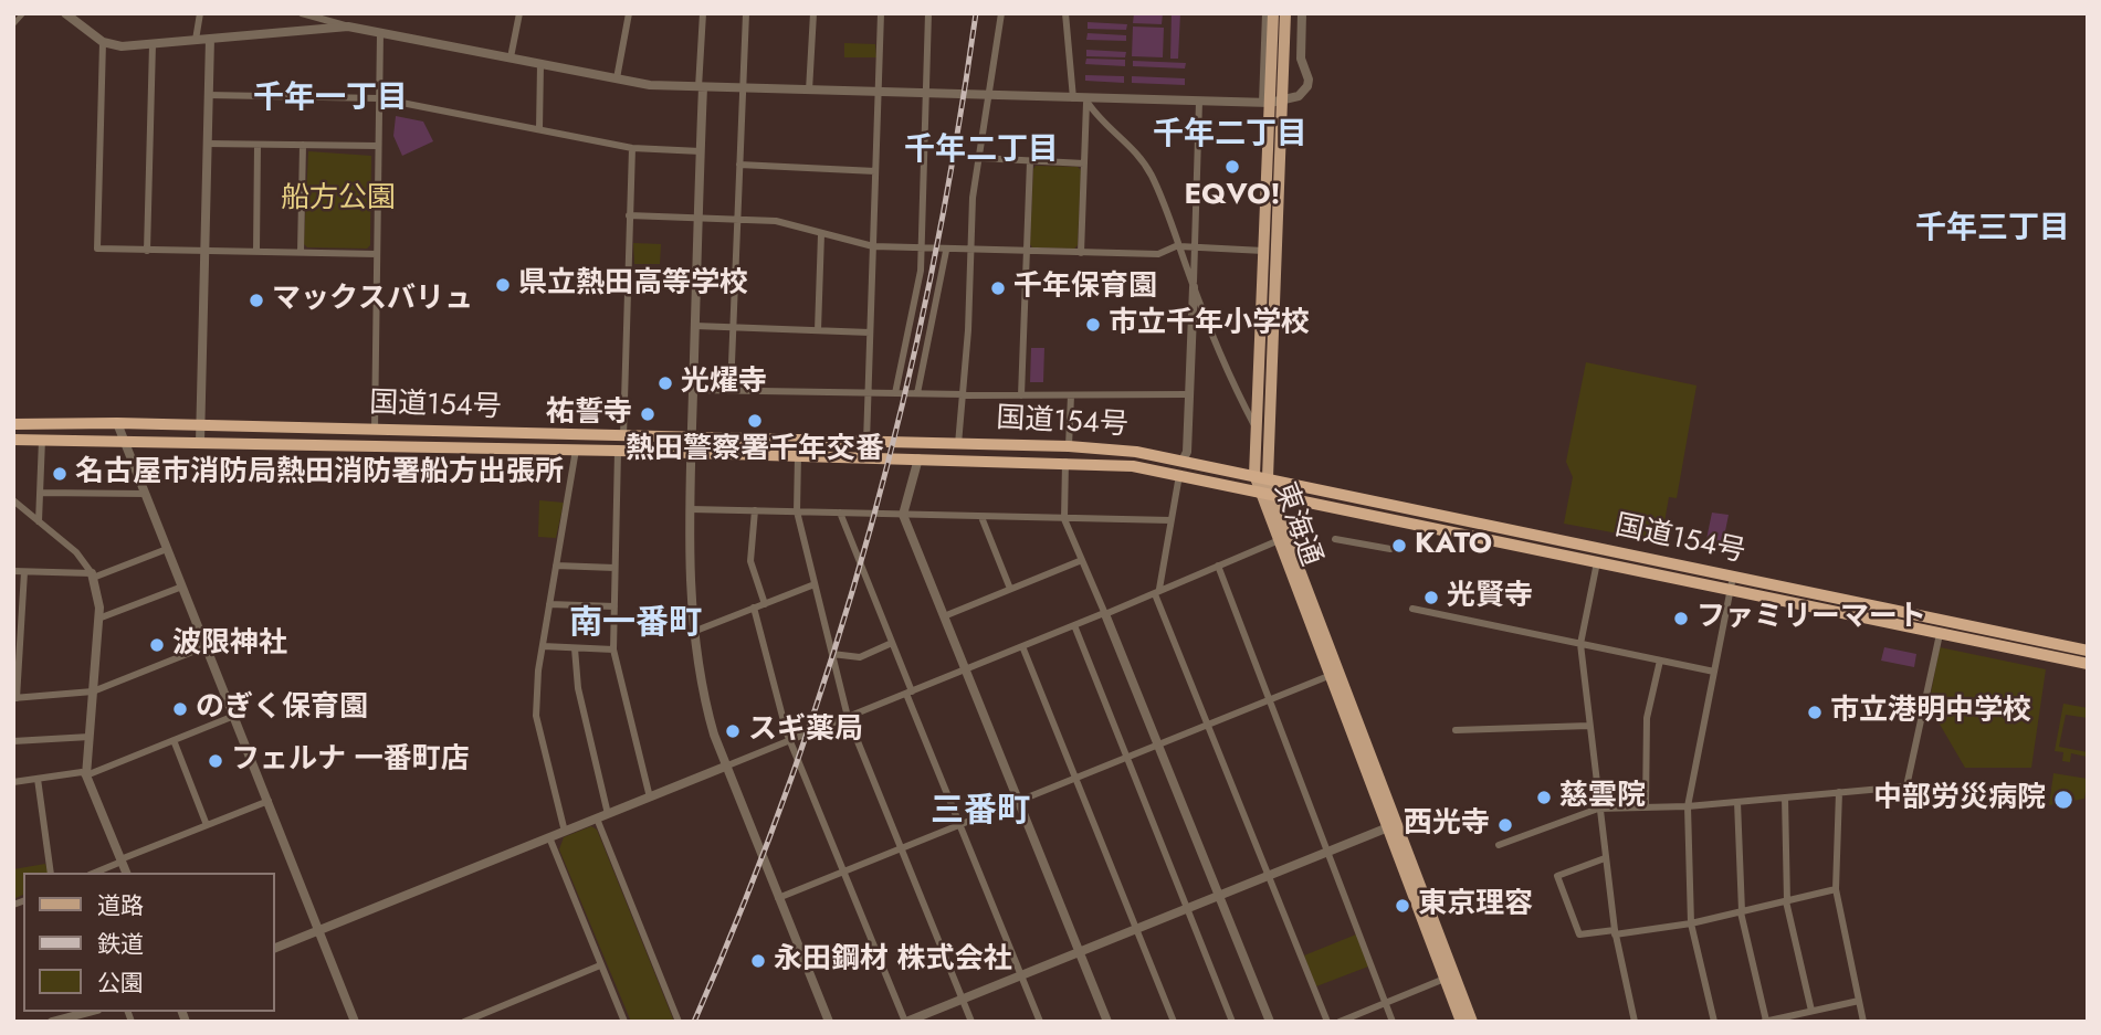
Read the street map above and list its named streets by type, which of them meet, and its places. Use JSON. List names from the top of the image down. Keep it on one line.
{"streets":{"highway":["国道154号"],"main road":["東海通"]},"crossings":[["国道154号","東海通"]],"districts":["千年一丁目","千年二丁目","千年二丁目","千年三丁目","南一番町","三番町"],"parks":["船方公園"],"places":["EQVO!","県立熱田高等学校","千年保育園","マックスバリュ","市立千年小学校","光燿寺","祐誓寺","熱田警察署千年交番","名古屋市消防局熱田消防署船方出張所","KATO","光賢寺","ファミリーマート","波限神社","のぎく保育園","市立港明中学校","スギ薬局","フェルナ 一番町店","慈雲院","中部労災病院","西光寺","東京理容","永田鋼材 株式会社"],"legend":["道路","鉄道","公園"]}
